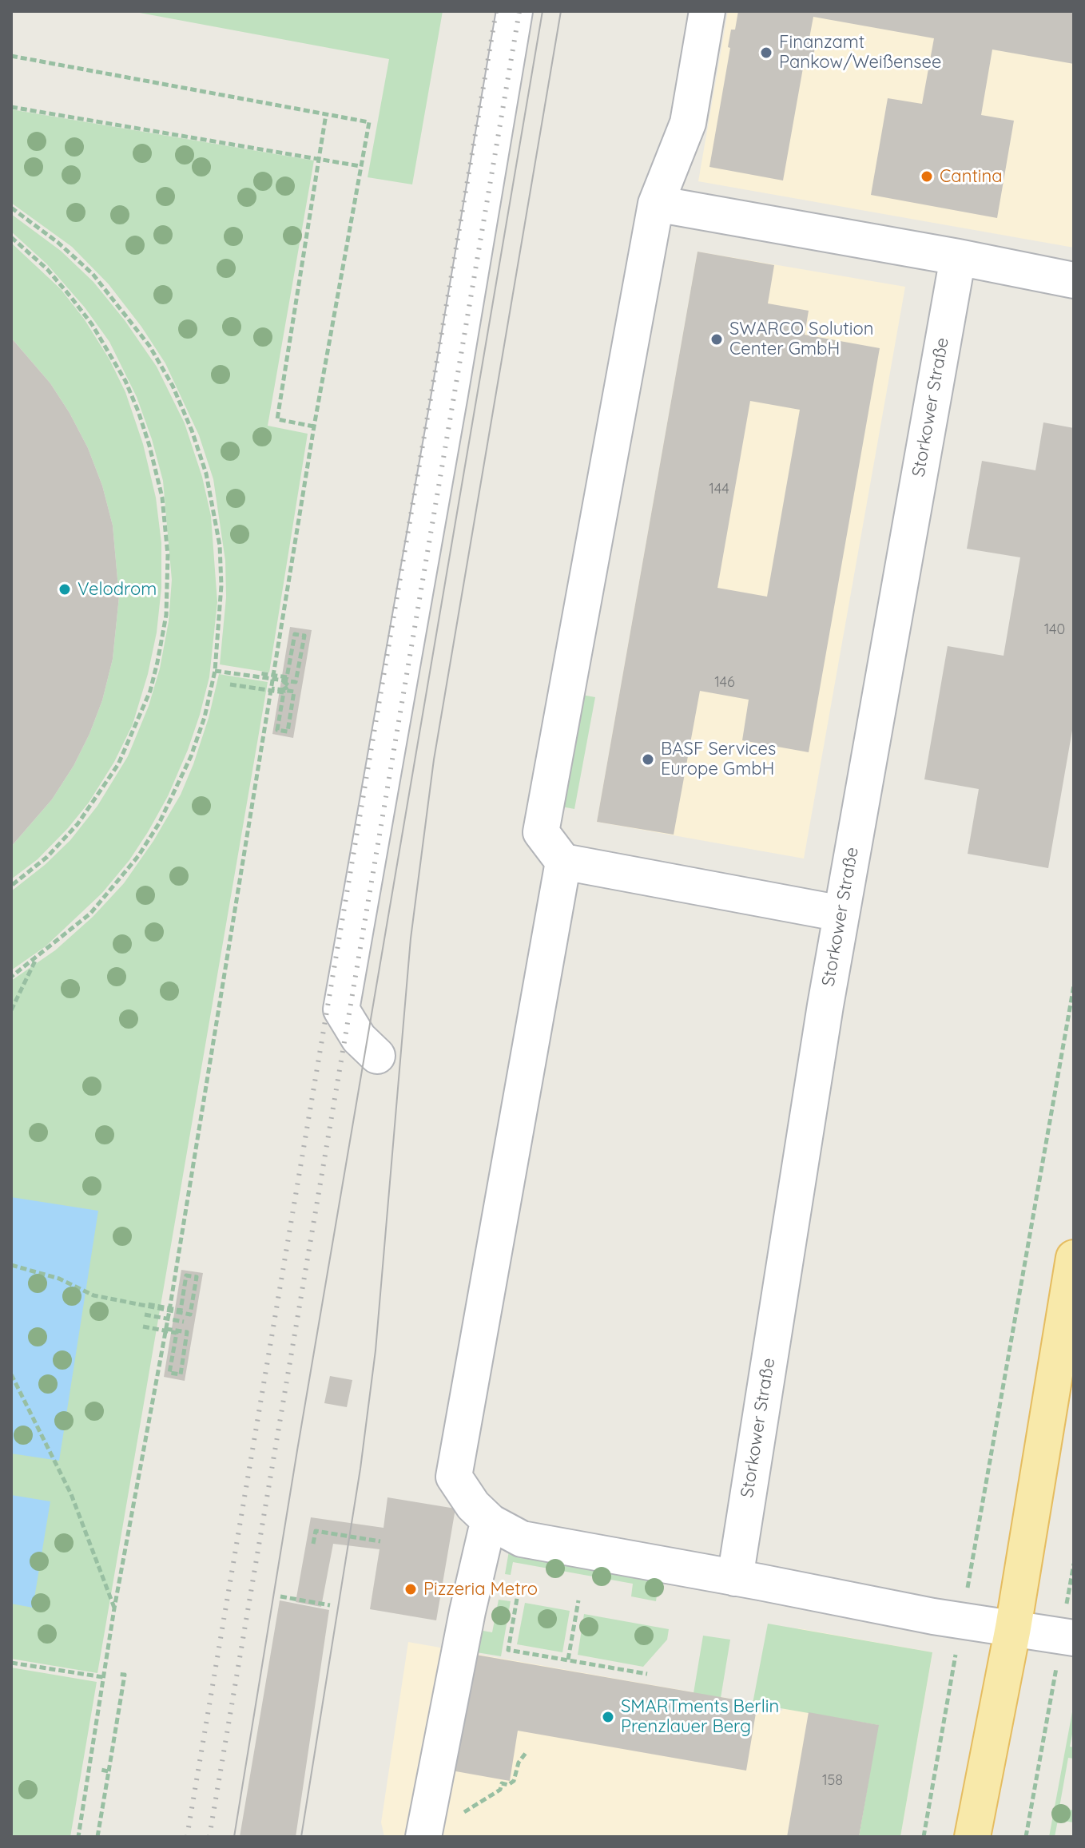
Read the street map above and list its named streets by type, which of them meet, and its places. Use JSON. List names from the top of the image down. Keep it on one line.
{"streets":{"street":["Storkower Straße"]},"places":["Finanzamt Pankow/Weißensee","Cantina","SWARCO Solution Center GmbH","Velodrom","BASF Services Europe GmbH","Pizzeria Metro","SMARTments Berlin Prenzlauer Berg"],"house_numbers":["144","140","146","158"]}
